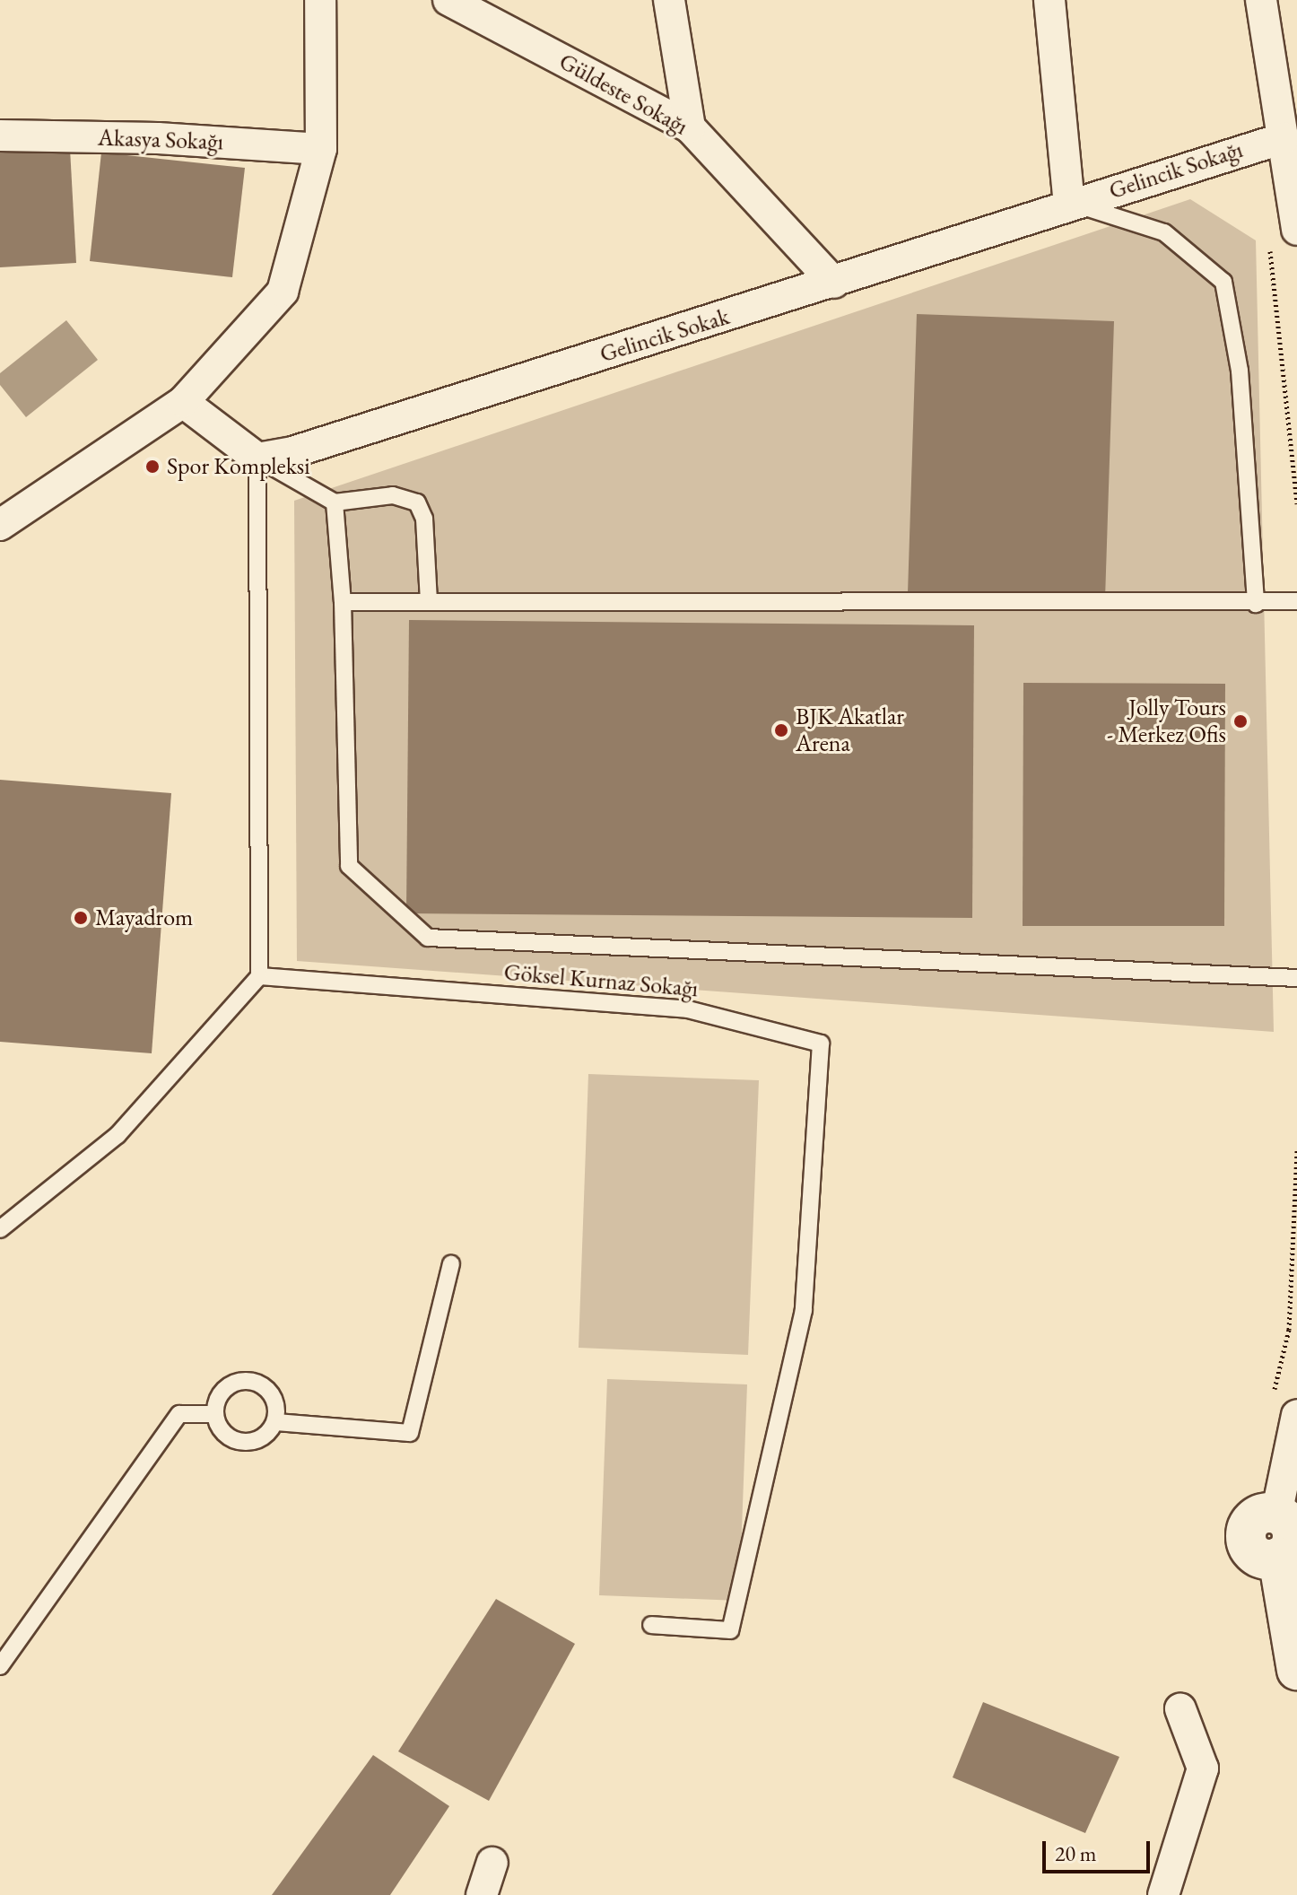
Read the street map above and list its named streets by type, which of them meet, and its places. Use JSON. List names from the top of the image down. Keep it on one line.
{"streets":{"street":["Güldeste Sokağı","Akasya Sokağı","Gelincik Sokağı","Gelincik Sokak"],"lane":["Göksel Kurnaz Sokağı"]},"crossings":[["Güldeste Sokağı","Gelincik Sokak"],["Gelincik Sokağı","Gelincik Sokak"]],"places":["Spor Kompleksi","Jolly Tours - Merkez Ofis","BJK Akatlar Arena","Mayadrom"],"scale_bar":"20 m"}
